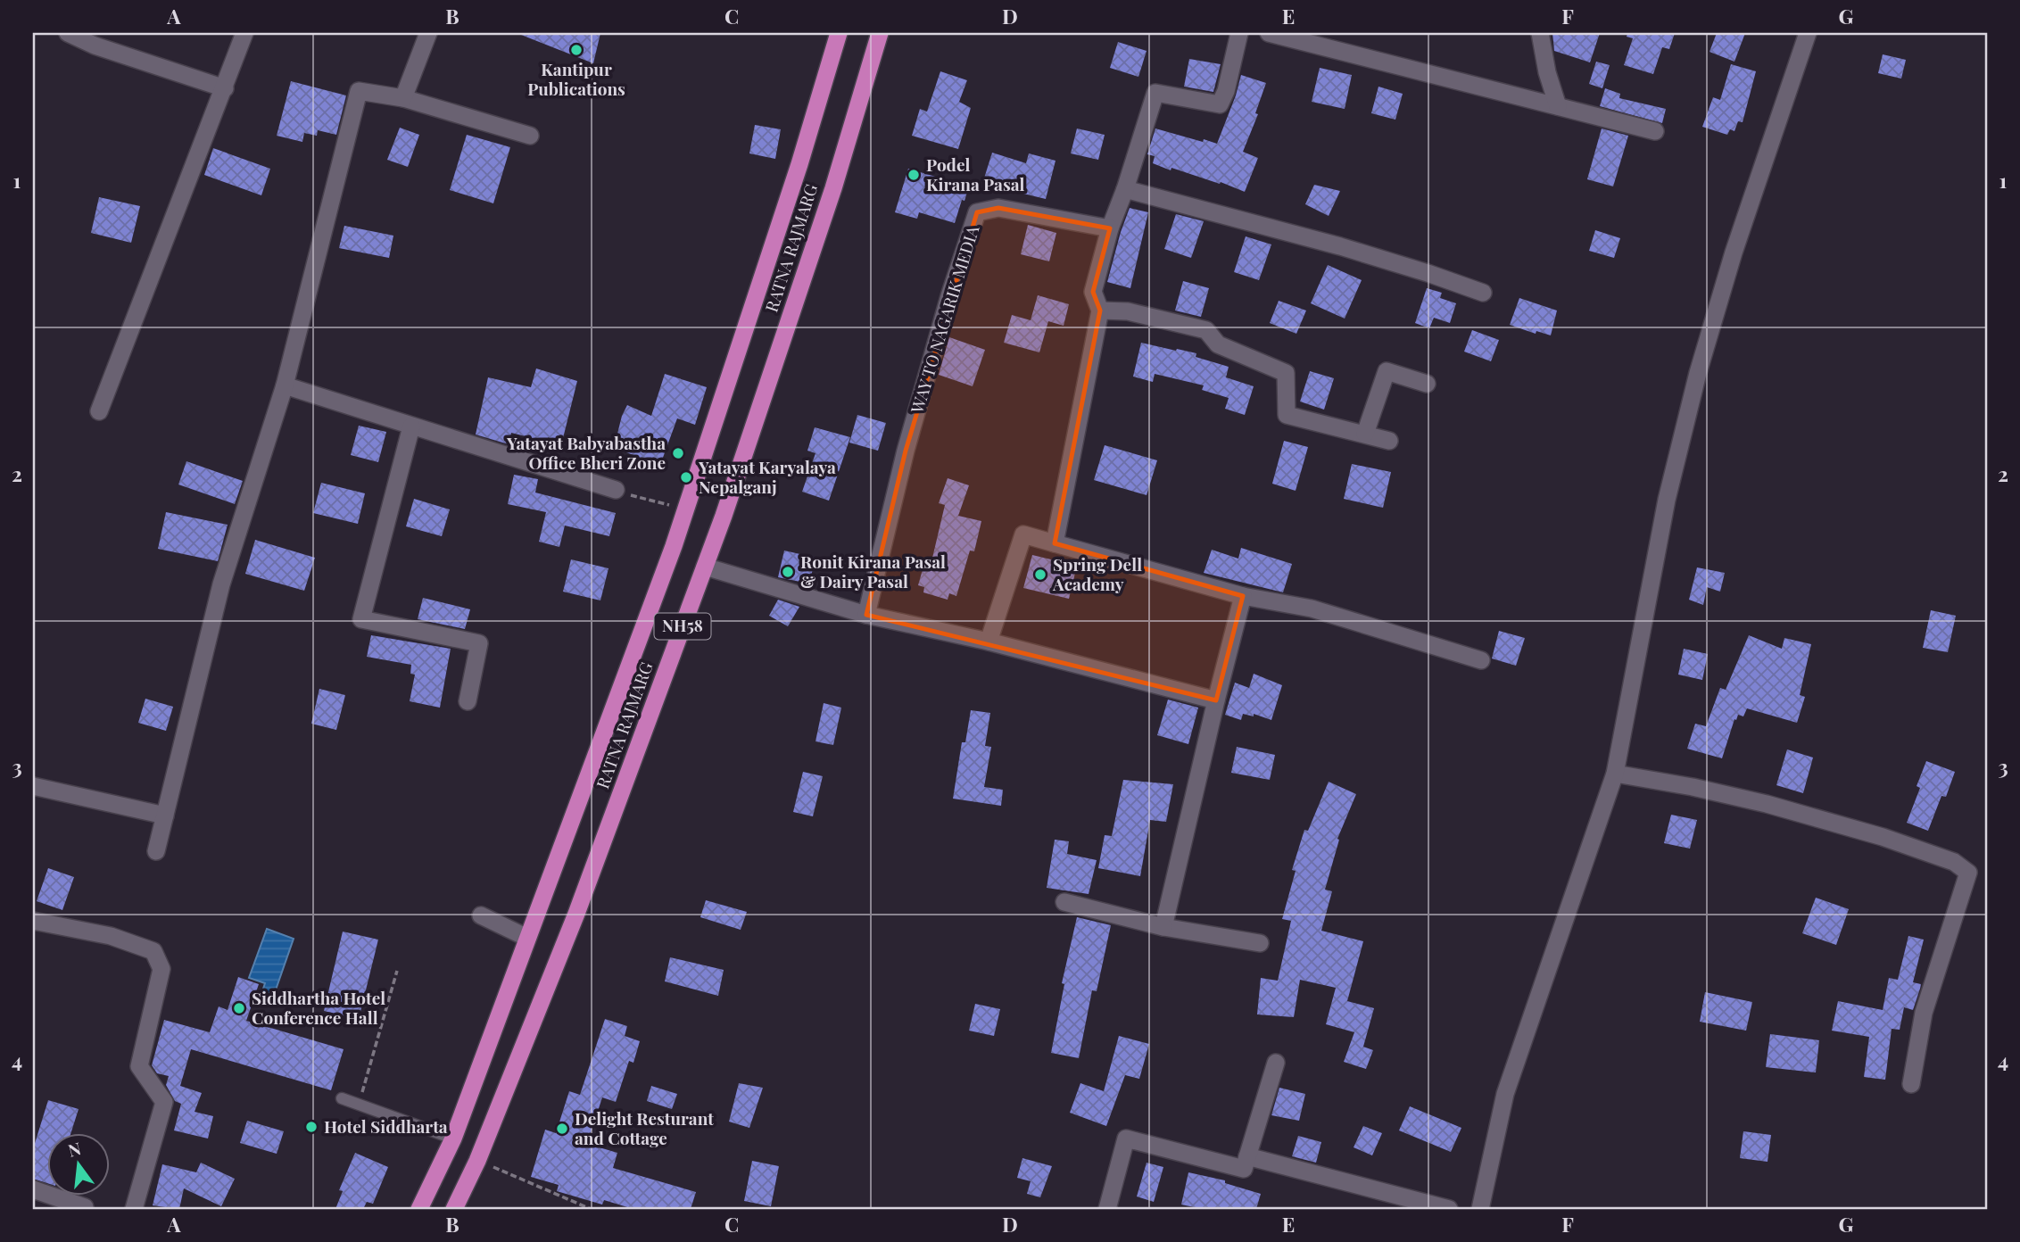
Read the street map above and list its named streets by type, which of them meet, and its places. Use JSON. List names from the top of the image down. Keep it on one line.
{"streets":{"highway":["RATNA RAJMARG","NH58"],"street":["WAY TO NAGARIK MEDIA"]},"places":["Kantipur Publications","Podel Kirana Pasal","Yatayat Babyabastha Office Bheri Zone","Yatayat Karyalaya Nepalganj","Ronit Kirana Pasal & Dairy Pasal","Spring Dell Academy","Siddhartha Hotel Conference Hall","Hotel Siddharta","Delight Resturant and Cottage"],"north":"top","grid":{"columns":["A","B","C","D","E","F","G"],"rows":["1","2","3","4"]}}
